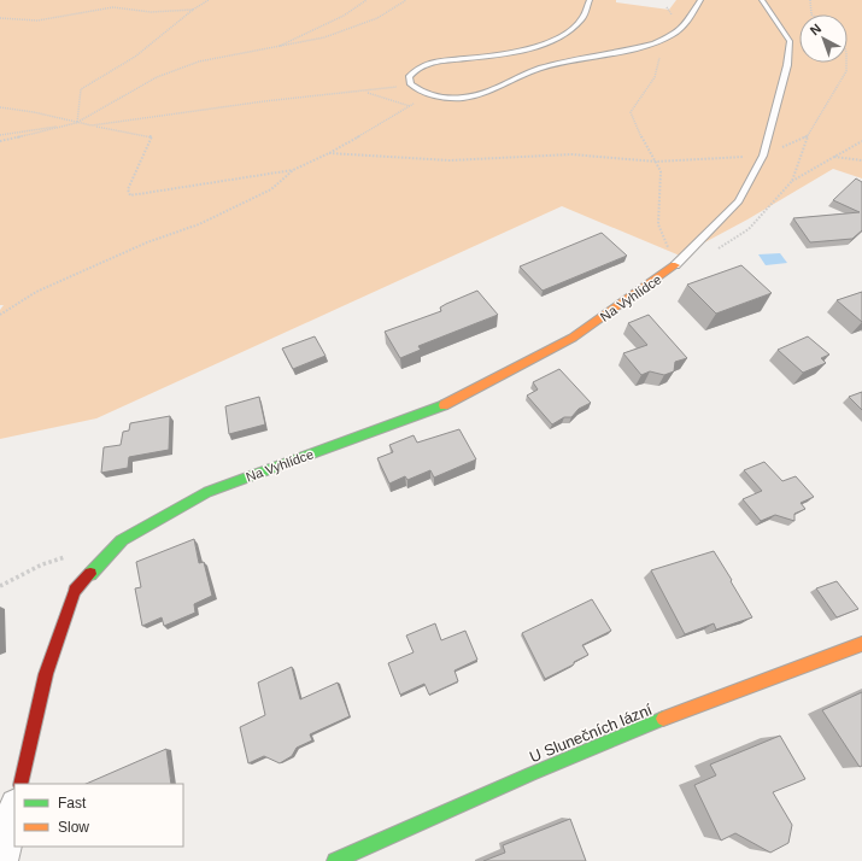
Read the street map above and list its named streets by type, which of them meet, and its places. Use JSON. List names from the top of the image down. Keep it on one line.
{"streets":{"street":["Na Vyhlídce","U Slunečních lázní"]},"legend":["Fast","Slow"],"north":"top left"}
